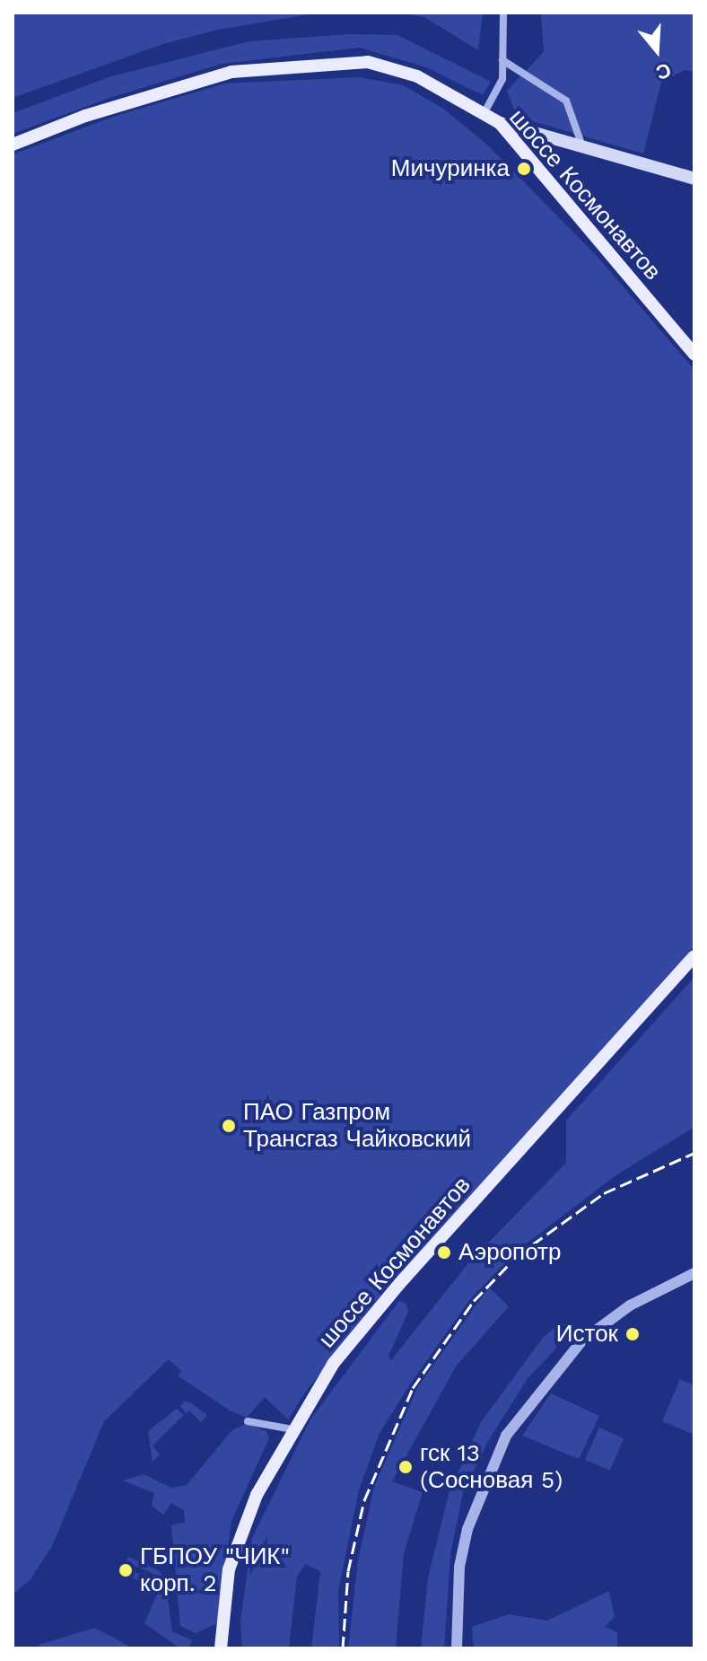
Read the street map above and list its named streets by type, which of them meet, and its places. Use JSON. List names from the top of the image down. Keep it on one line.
{"streets":{"main road":["шоссе Космонавтов"]},"places":["Мичуринка","ПАО Газпром Трансгаз Чайковский","Аэропотр","Исток","гск 13 (Сосновая 5)","ГБПОУ \"ЧИК\" корп. 2"],"north":"bottom"}
